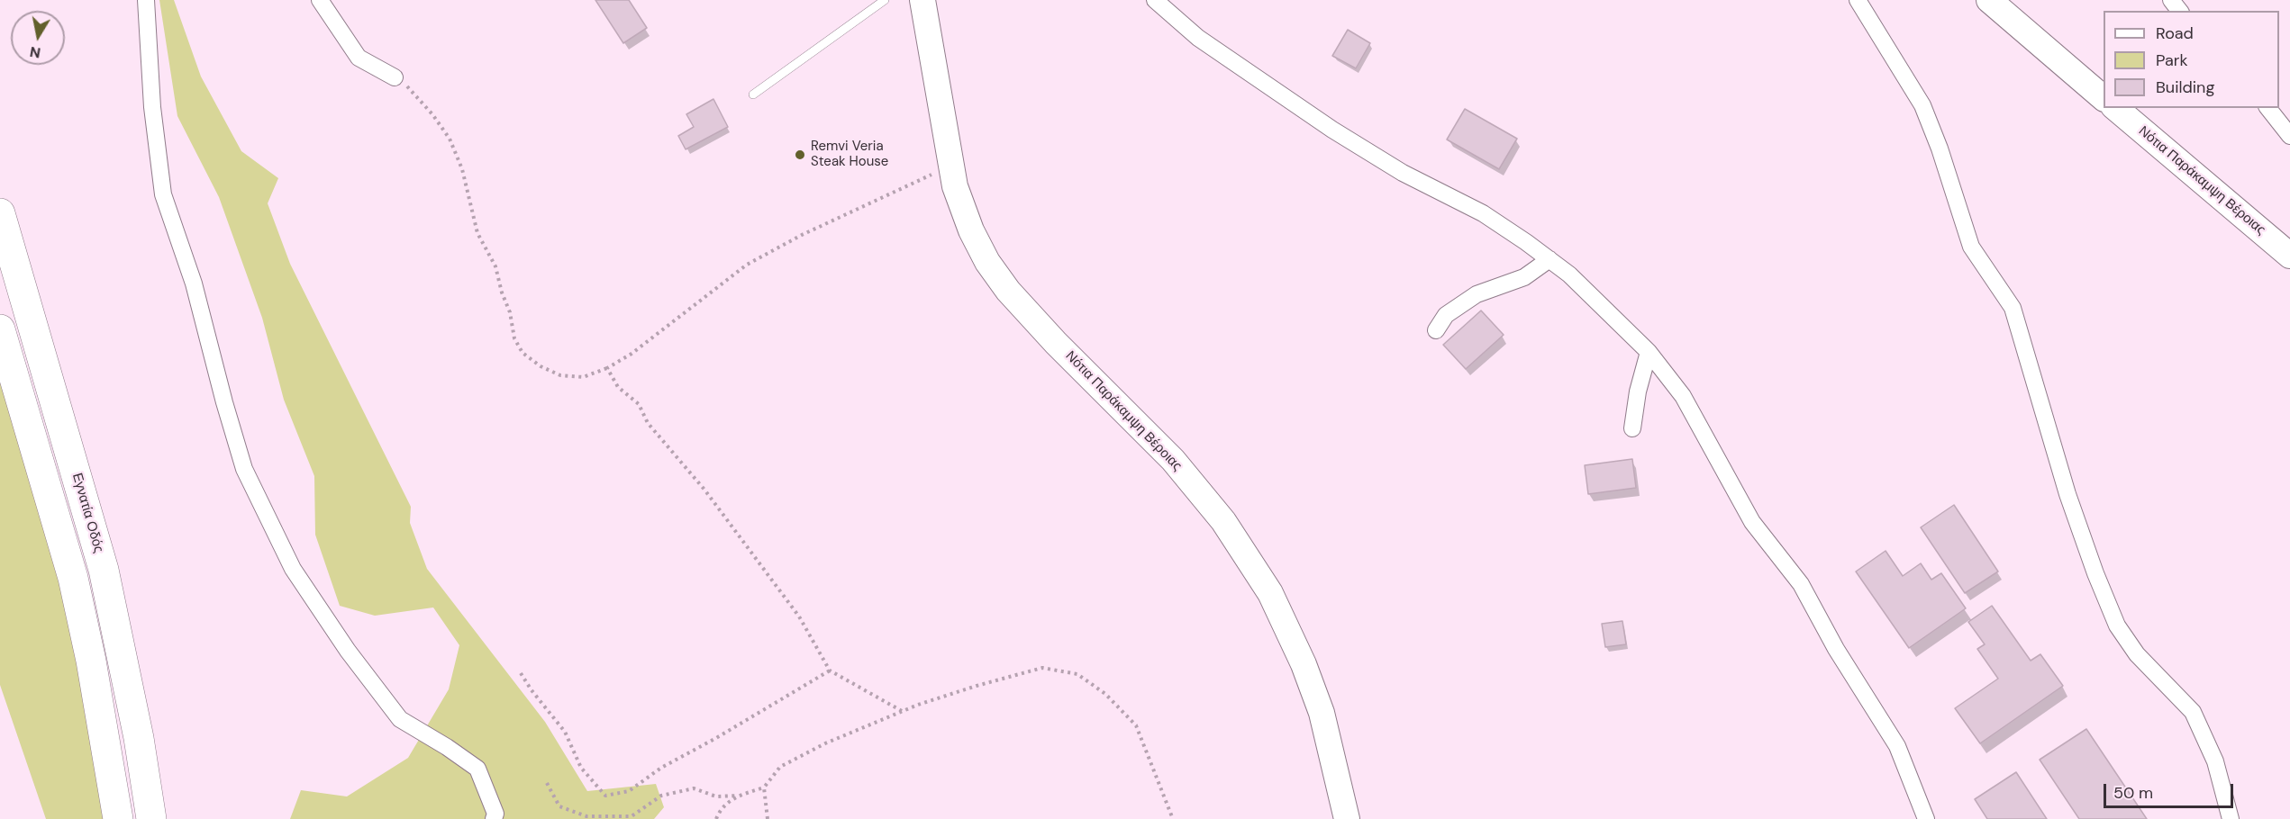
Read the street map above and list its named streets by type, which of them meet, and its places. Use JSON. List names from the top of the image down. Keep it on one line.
{"streets":{"highway":["Εγνατία Οδός"],"main road":["Νότια Παράκαμψη Βέροιας"]},"places":["Remvi Veria Steak House"],"legend":["Road","Park","Building"],"scale_bar":"50 m","north":"bottom"}
